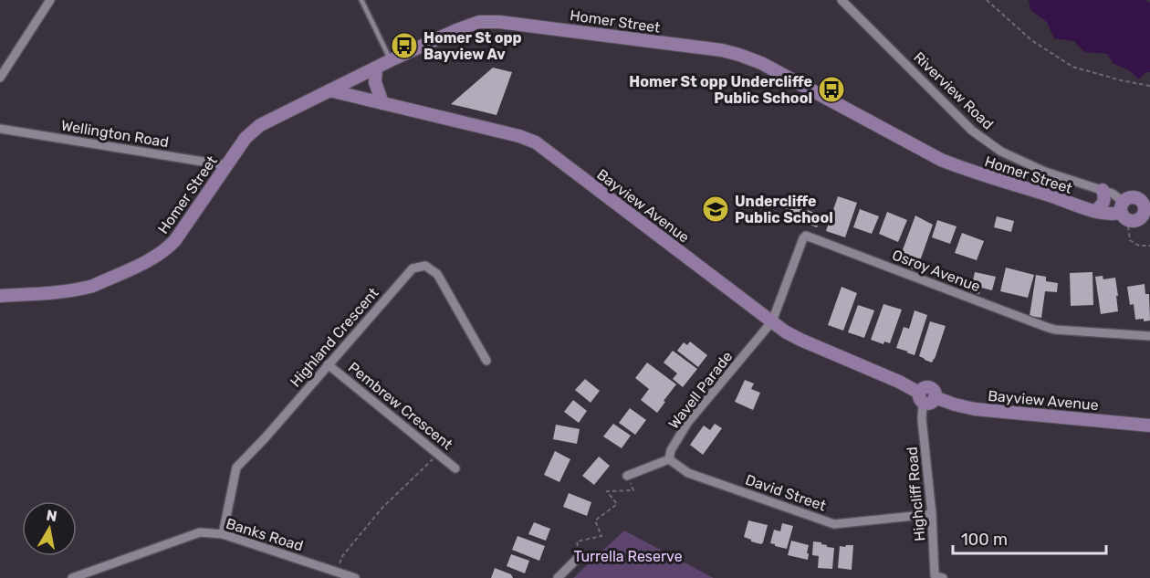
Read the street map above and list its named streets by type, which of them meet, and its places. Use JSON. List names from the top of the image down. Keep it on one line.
{"streets":{"main road":["Homer Street","Bayview Avenue"],"street":["Riverview Road","Wellington Road","Osroy Avenue","Highland Crescent","Wavell Parade","Pembrew Crescent","David Street","Highcliff Road","Banks Road"]},"crossings":[["Homer Street","Riverview Road"],["Homer Street","Wellington Road"],["Homer Street","Bayview Avenue"],["Bayview Avenue","Osroy Avenue"],["Bayview Avenue","Wavell Parade"],["Bayview Avenue","Highcliff Road"],["Osroy Avenue","Wavell Parade"],["Highland Crescent","Pembrew Crescent"],["Highland Crescent","Banks Road"],["Wavell Parade","David Street"],["David Street","Highcliff Road"]],"parks":["Turrella Reserve"],"places":{"bus stop":["Homer St opp Bayview Av","Homer St opp Undercliffe Public School"],"school or university":["Undercliffe Public School"]},"scale_bar":"100 m","north":"top"}
